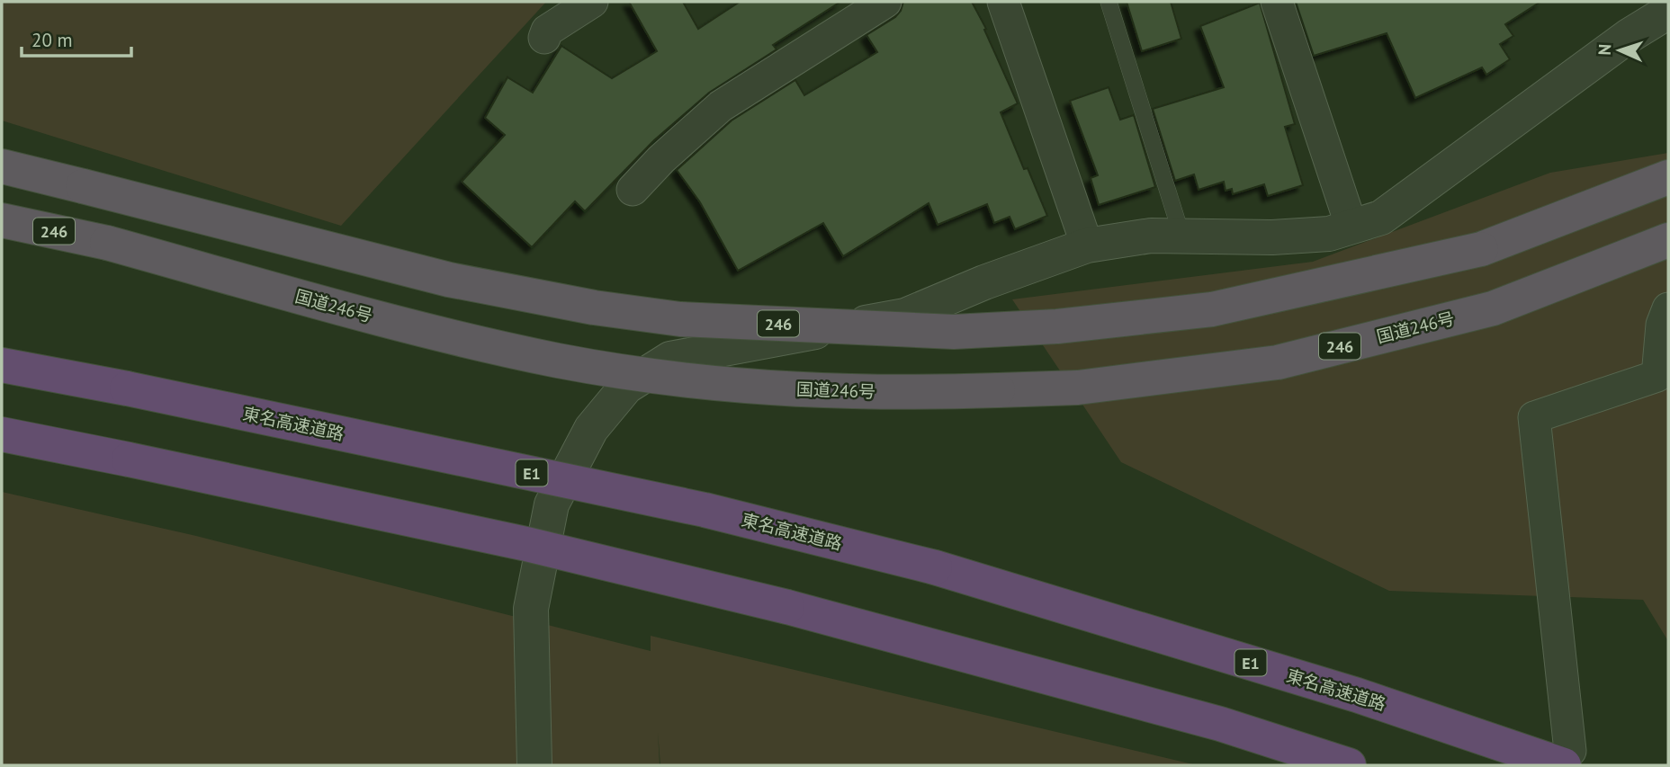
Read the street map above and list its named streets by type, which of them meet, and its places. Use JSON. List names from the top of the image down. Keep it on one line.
{"streets":{"highway":["246","国道246号","東名高速道路","E1"]},"scale_bar":"20 m","north":"left"}
